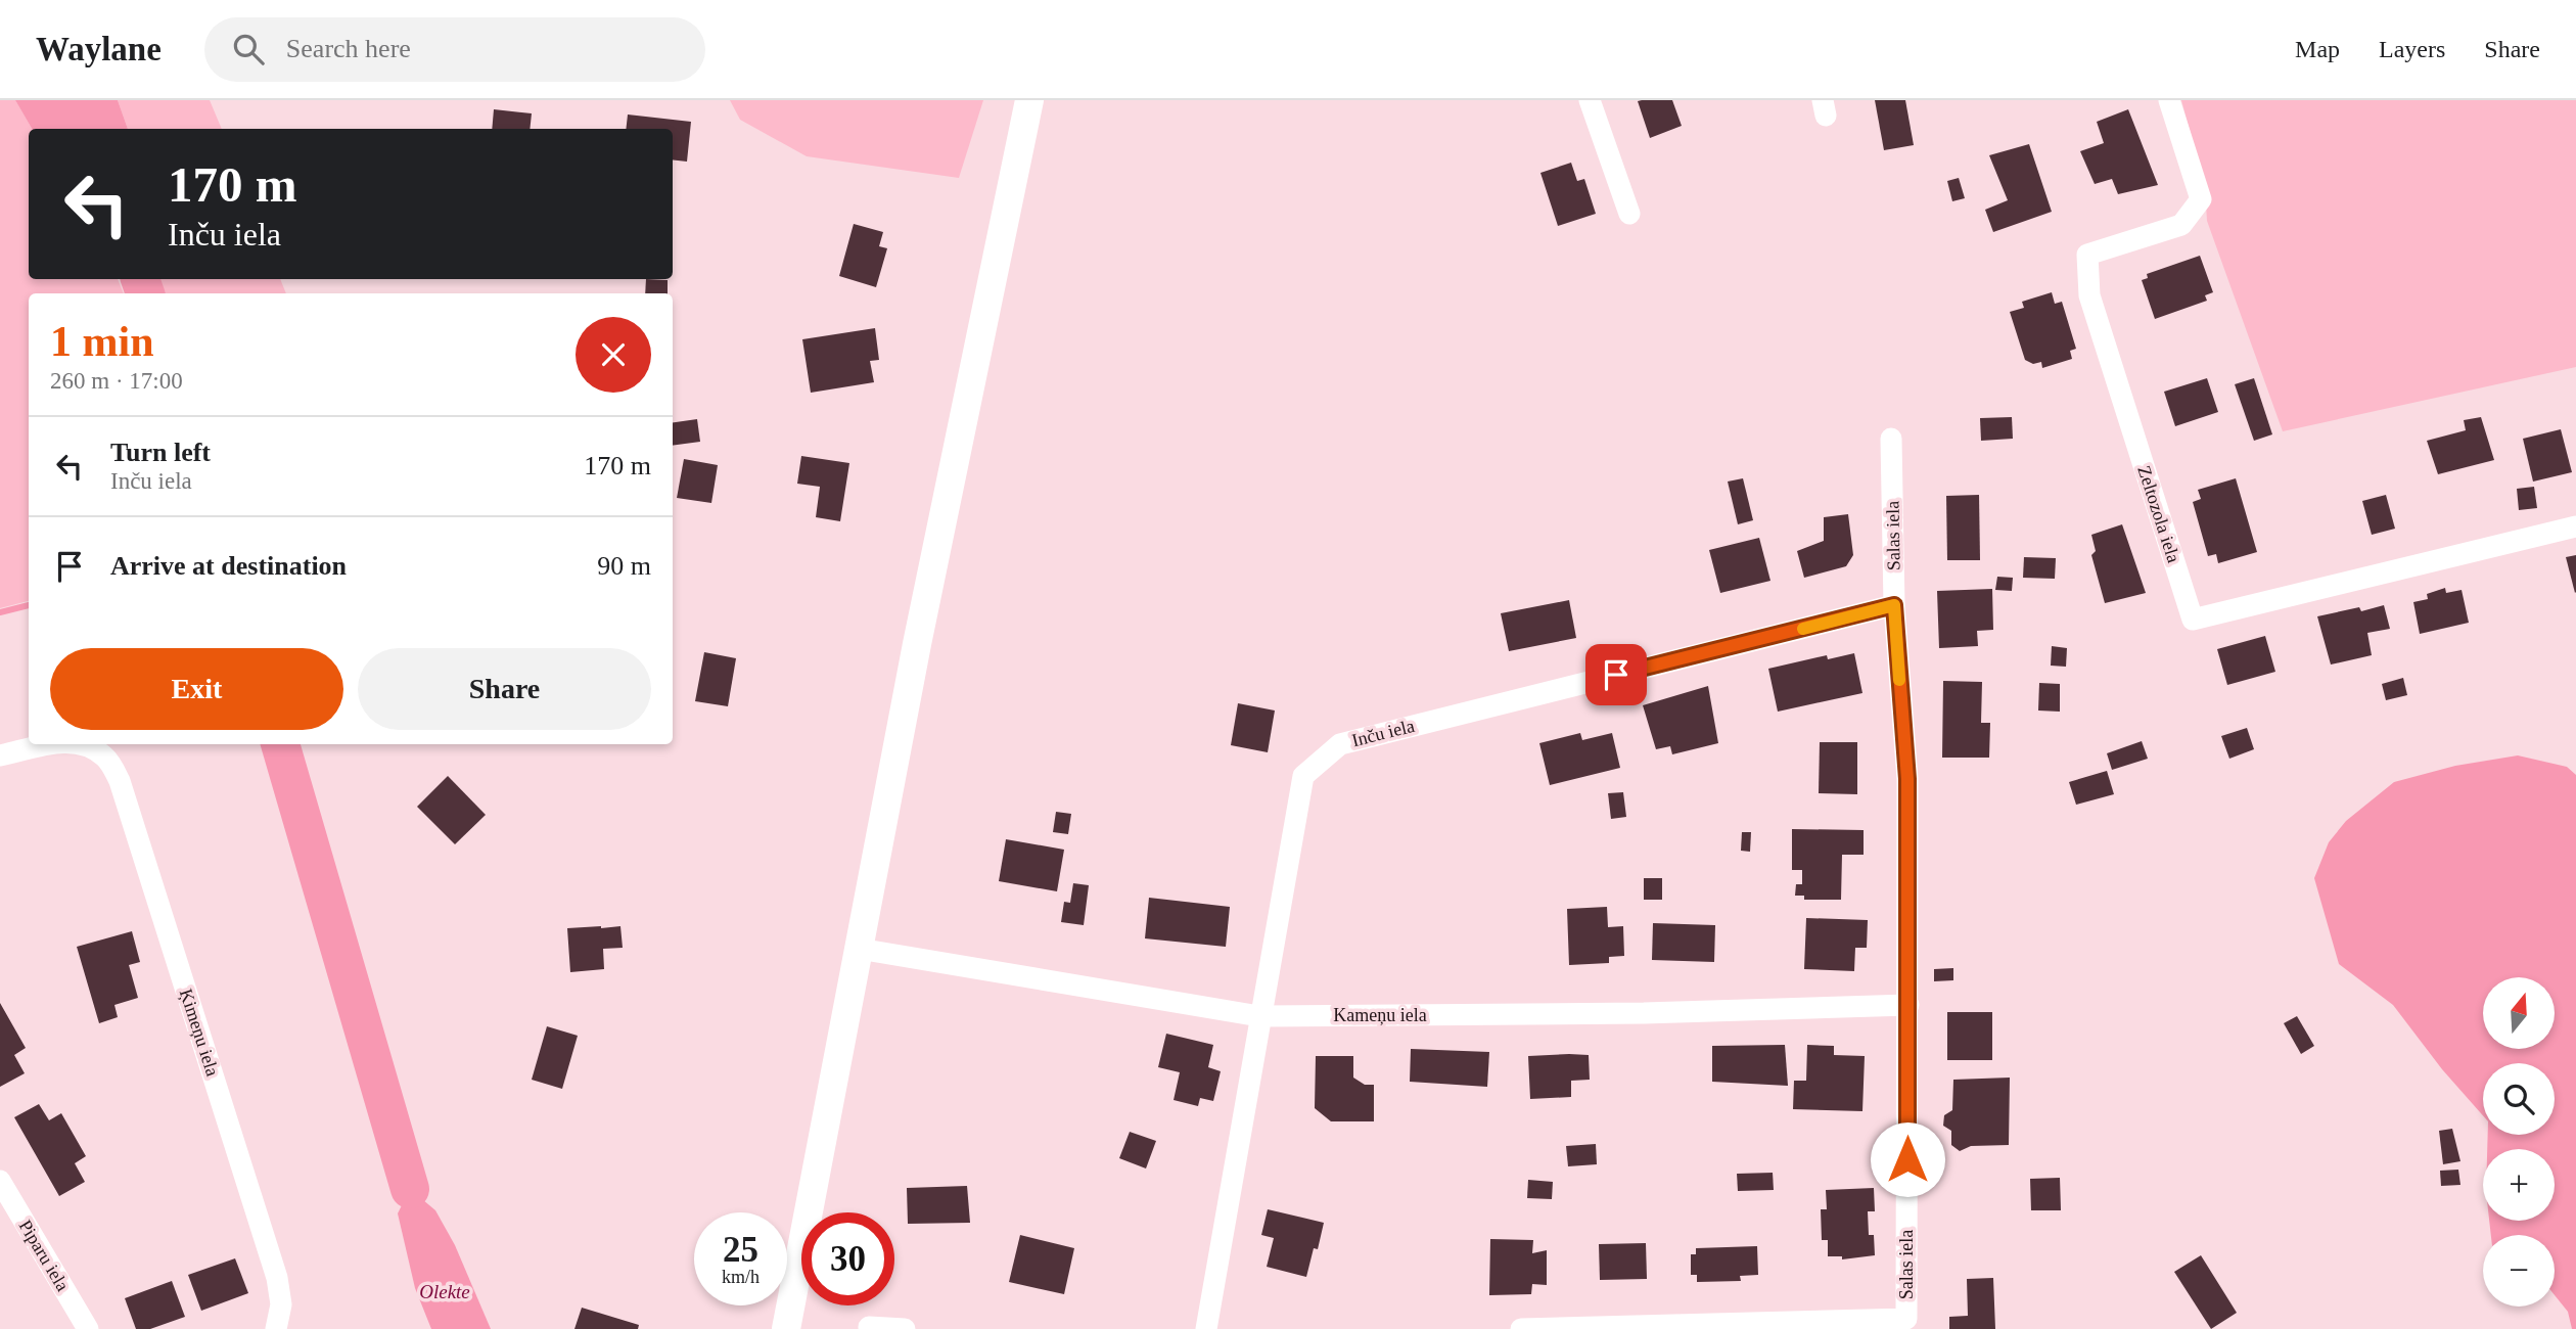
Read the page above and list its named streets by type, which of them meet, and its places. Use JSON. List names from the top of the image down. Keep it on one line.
{"streets":{"street":["Zeltozola iela","Salas iela","Inču iela","Kameņu iela","Ķimeņu iela","Piparu iela"]},"crossings":[["Salas iela","Inču iela"],["Salas iela","Kameņu iela"],["Inču iela","Kameņu iela"]],"water":["Olekte"],"north":"top","page":{"header":"Waylane","search":"Search here","nav":["Map","Layers","Share"],"turn":["170 m","Inču iela"],"heading":["1 min","260 m · 17:00"],"list":[{"name":"Turn left","note":"Inču iela","value":"170 m"},{"name":"Arrive at destination","value":"90 m"}],"buttons":["Exit","Share"],"map_buttons":["+","−"],"speed":"25 km/h","limit":"30"}}
